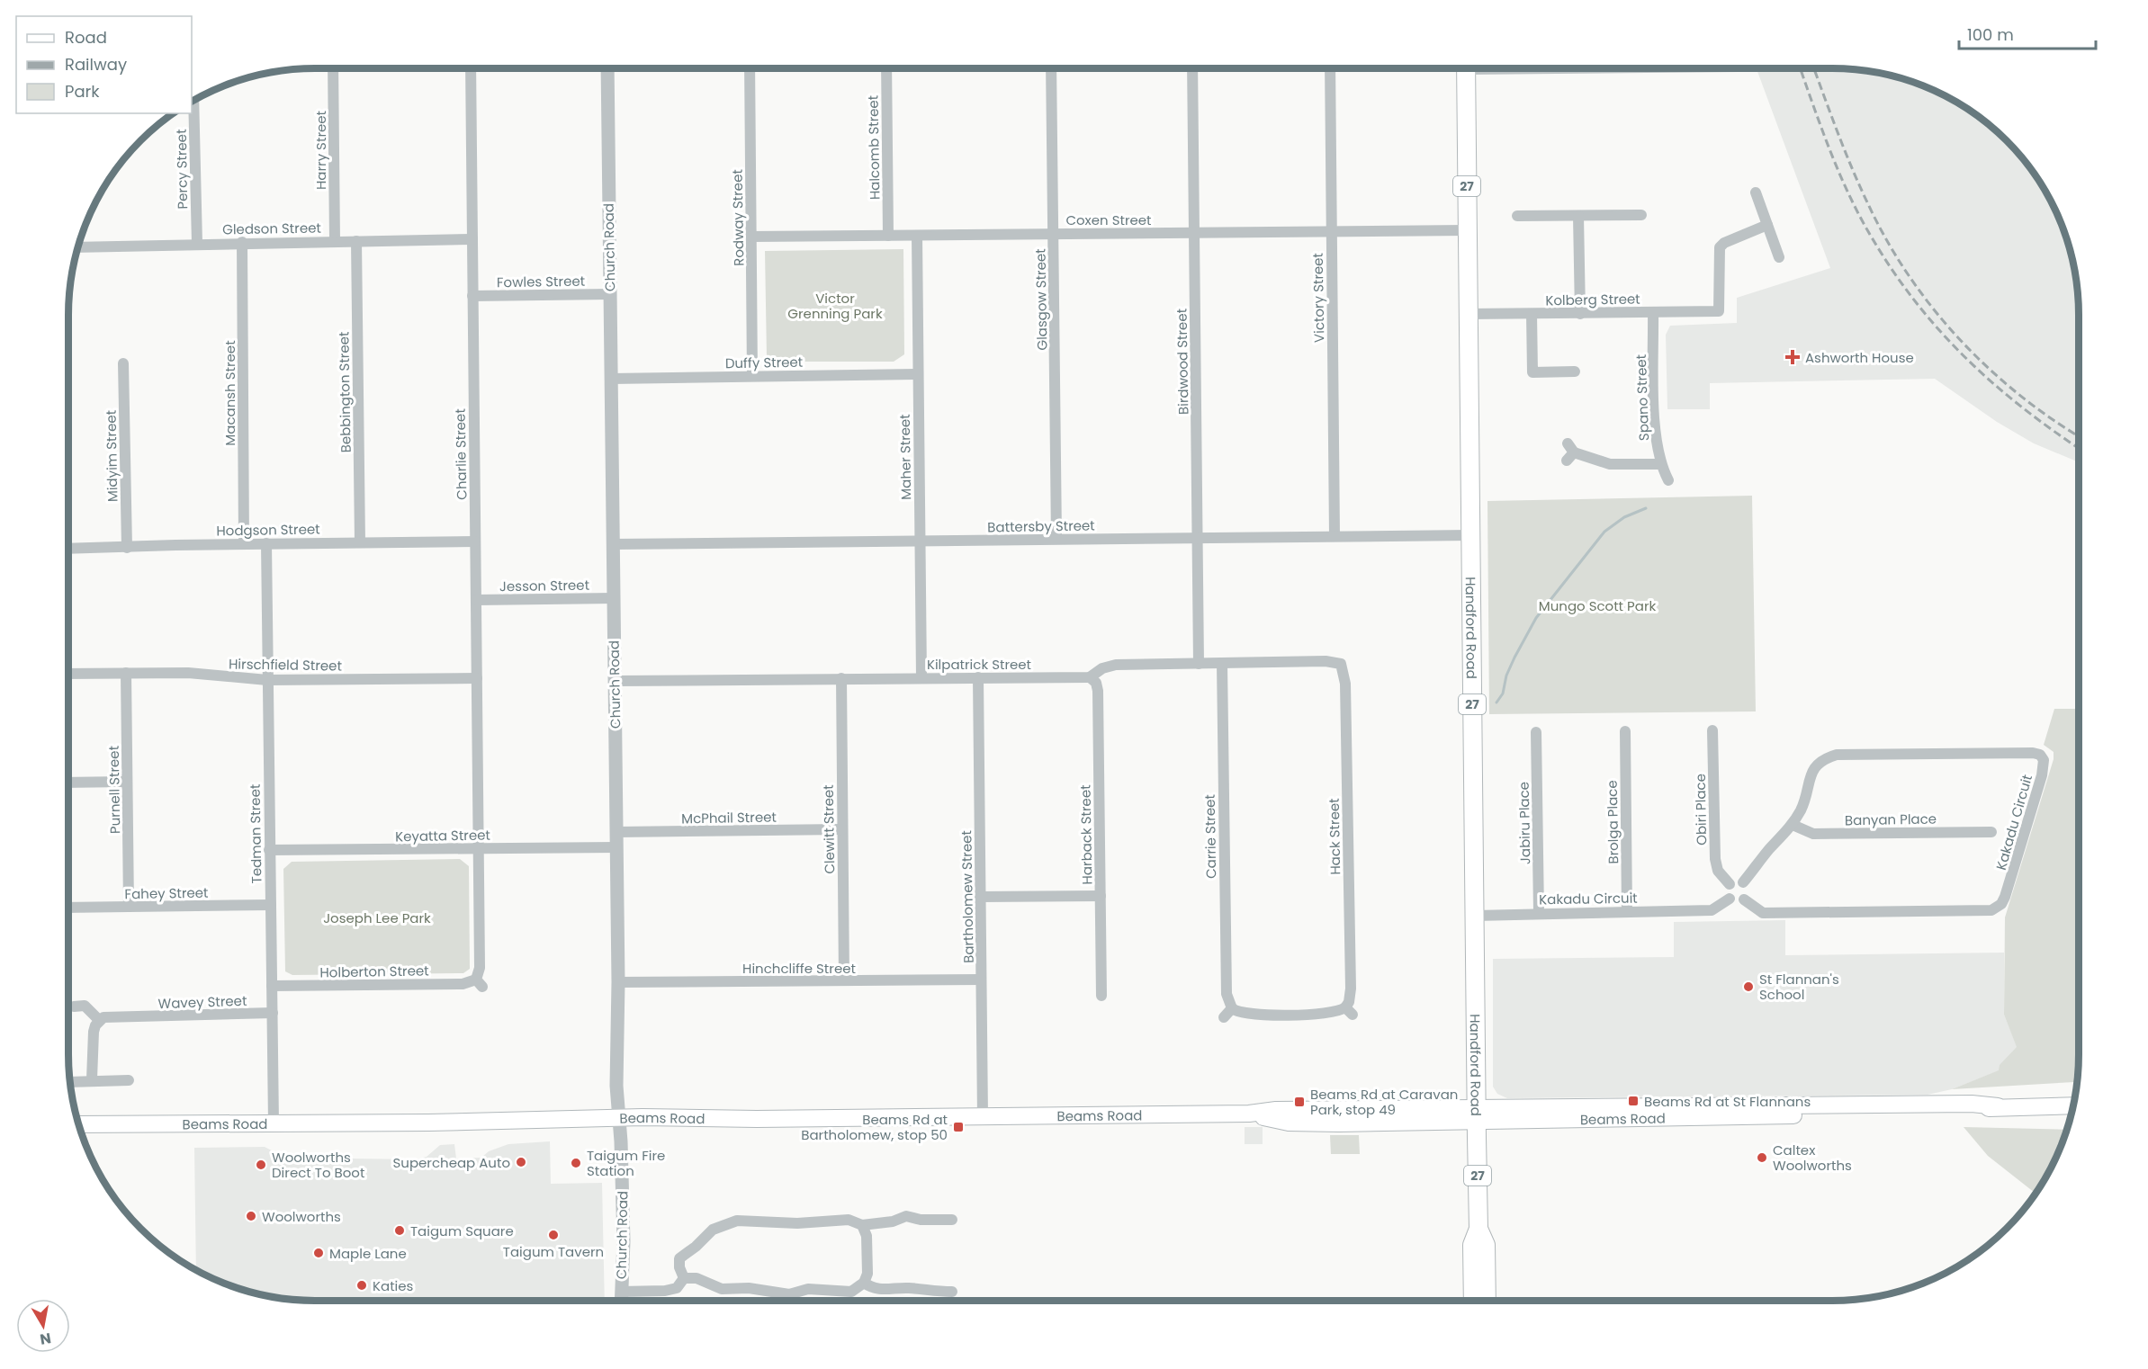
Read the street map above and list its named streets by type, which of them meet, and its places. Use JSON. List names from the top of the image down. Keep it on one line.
{"streets":{"main road":["27","Handford Road","Beams Road"],"street":["Halcomb Street","Harry Street","Percy Street","Rodway Street","Coxen Street","Gledson Street","Church Road","Fowles Street","Victory Street","Glasgow Street","Kolberg Street","Birdwood Street","Duffy Street","Bebbington Street","Macansh Street","Spano Street","Charlie Street","Midyim Street","Maher Street","Battersby Street","Hodgson Street","Jesson Street","Kilpatrick Street","Hirschfield Street","Purnell Street","Obiri Place","McPhail Street","Banyan Place","Brolga Place","Kakadu Circuit","Jabiru Place","Clewitt Street","Tedman Street","Harback Street","Keyatta Street","Carrie Street","Hack Street","Fahey Street","Bartholomew Street","Hinchcliffe Street","Holberton Street","Wavey Street"]},"crossings":[["Halcomb Street","Coxen Street"],["Harry Street","Gledson Street"],["Percy Street","Gledson Street"],["Rodway Street","Coxen Street"],["Rodway Street","Duffy Street"],["Coxen Street","Victory Street"],["Coxen Street","Glasgow Street"],["Coxen Street","Birdwood Street"],["Coxen Street","Maher Street"],["Coxen Street","Handford Road"],["Gledson Street","Bebbington Street"],["Gledson Street","Macansh Street"],["Gledson Street","Charlie Street"],["Church Road","Fowles Street"],["Church Road","Duffy Street"],["Church Road","Battersby Street"],["Church Road","Jesson Street"],["Church Road","Kilpatrick Street"],["Church Road","McPhail Street"],["Church Road","Keyatta Street"],["Church Road","Hinchcliffe Street"],["Church Road","Beams Road"],["Fowles Street","Charlie Street"],["Victory Street","Battersby Street"],["Glasgow Street","Battersby Street"],["Kolberg Street","Spano Street"],["Kolberg Street","Handford Road"],["Birdwood Street","Battersby Street"],["Birdwood Street","Kilpatrick Street"],["Duffy Street","Maher Street"],["Bebbington Street","Hodgson Street"],["Macansh Street","Hodgson Street"],["Charlie Street","Hodgson Street"],["Charlie Street","Jesson Street"],["Charlie Street","Hirschfield Street"],["Charlie Street","Keyatta Street"],["Charlie Street","Holberton Street"],["Midyim Street","Hodgson Street"],["Maher Street","Battersby Street"],["Maher Street","Kilpatrick Street"],["Battersby Street","Handford Road"],["Hodgson Street","Tedman Street"],["Handford Road","Kakadu Circuit"],["Handford Road","Beams Road"],["Kilpatrick Street","Clewitt Street"],["Kilpatrick Street","Harback Street"],["Kilpatrick Street","Carrie Street"],["Kilpatrick Street","Hack Street"],["Kilpatrick Street","Bartholomew Street"],["Hirschfield Street","Purnell Street"],["Hirschfield Street","Tedman Street"],["Purnell Street","Fahey Street"],["Obiri Place","Kakadu Circuit"],["McPhail Street","Clewitt Street"],["Banyan Place","Kakadu Circuit"],["Brolga Place","Kakadu Circuit"],["Kakadu Circuit","Jabiru Place"],["Clewitt Street","Hinchcliffe Street"],["Tedman Street","Keyatta Street"],["Tedman Street","Fahey Street"],["Tedman Street","Holberton Street"],["Tedman Street","Wavey Street"],["Tedman Street","Beams Road"],["Keyatta Street","Holberton Street"],["Carrie Street","Hack Street"],["Bartholomew Street","Hinchcliffe Street"],["Bartholomew Street","Beams Road"]],"parks":["Victor Grenning Park","Mungo Scott Park","Joseph Lee Park"],"places":{"health":["Ashworth House"],"other":["St Flannan's School","Caltex Woolworths","Supercheap Auto","Taigum Fire Station","Woolworths Direct To Boot","Woolworths","Taigum Square","Taigum Tavern","Maple Lane","Katies"],"transit":["Beams Rd at St Flannans","Beams Rd at Caravan Park, stop 49","Beams Rd at Bartholomew, stop 50"]},"legend":["Road","Railway","Park"],"scale_bar":"100 m","north":"bottom"}
